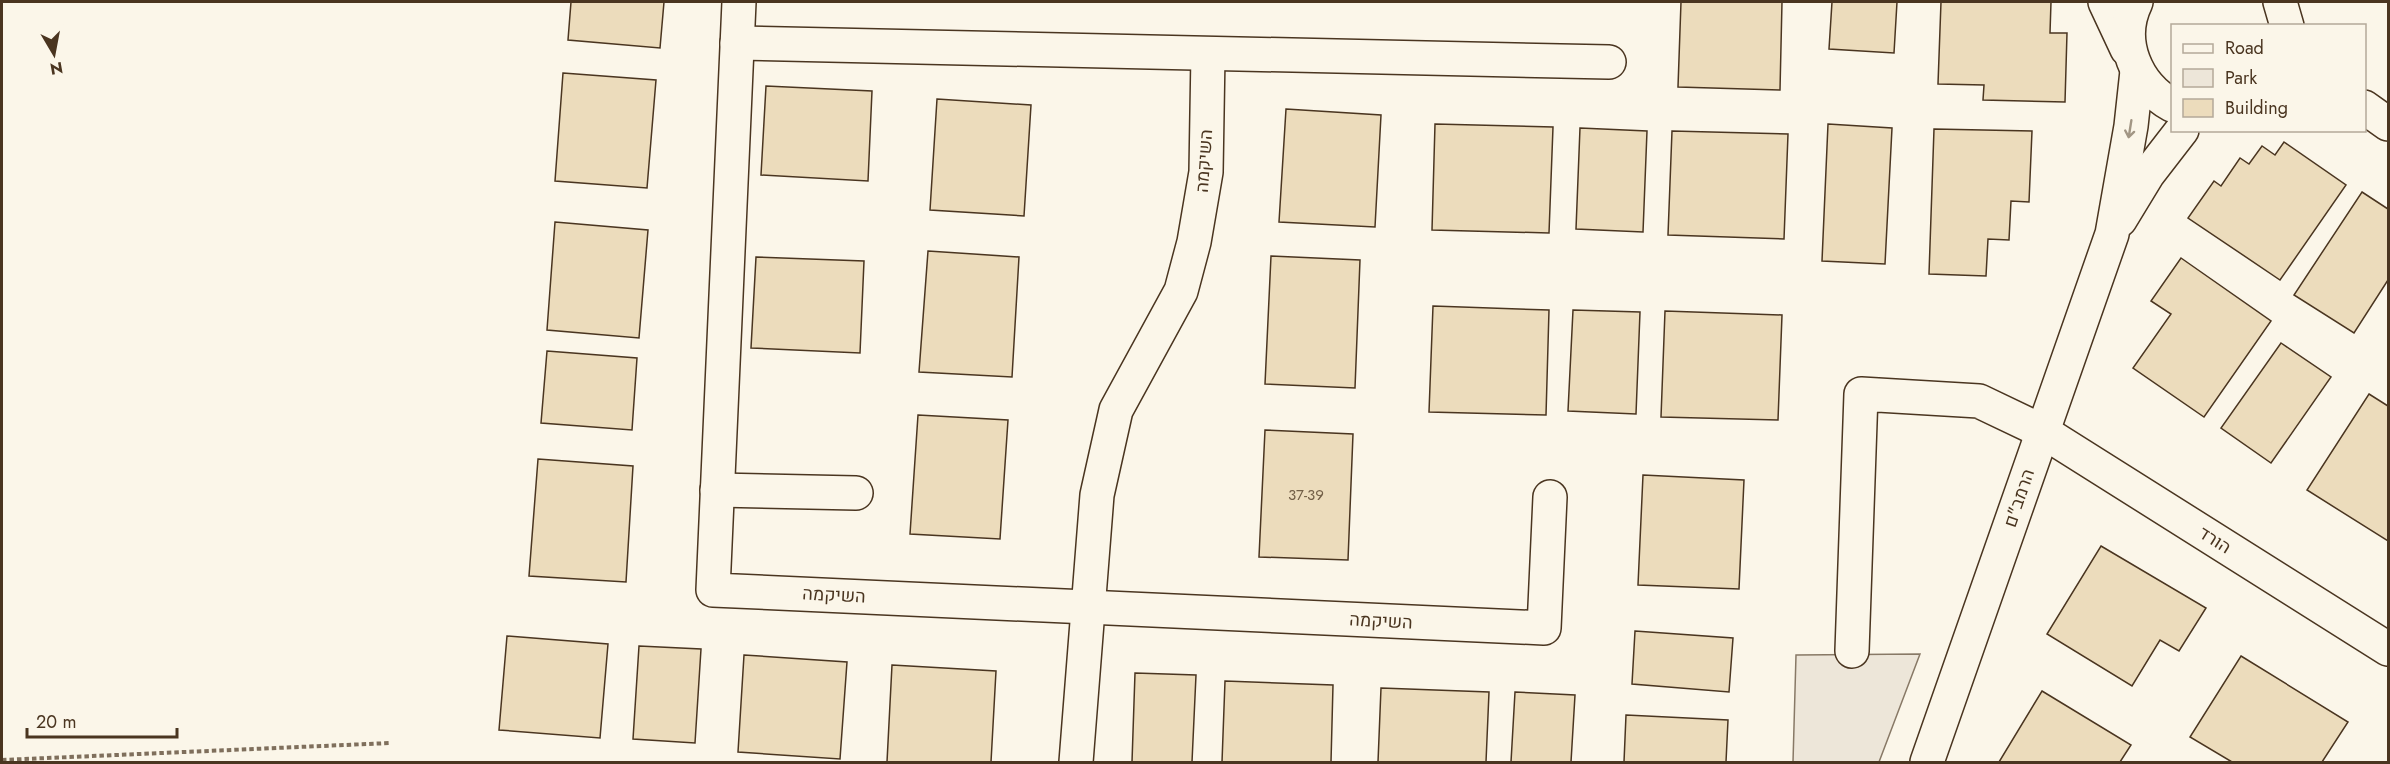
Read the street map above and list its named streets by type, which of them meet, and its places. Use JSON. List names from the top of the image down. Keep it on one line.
{"streets":{"street":["השיקמה","הרמב\"ם","הורד"]},"crossings":[["הרמב\"ם","הורד"]],"house_numbers":["37-39"],"legend":["Road","Park","Building"],"scale_bar":"20 m","north":"bottom"}
